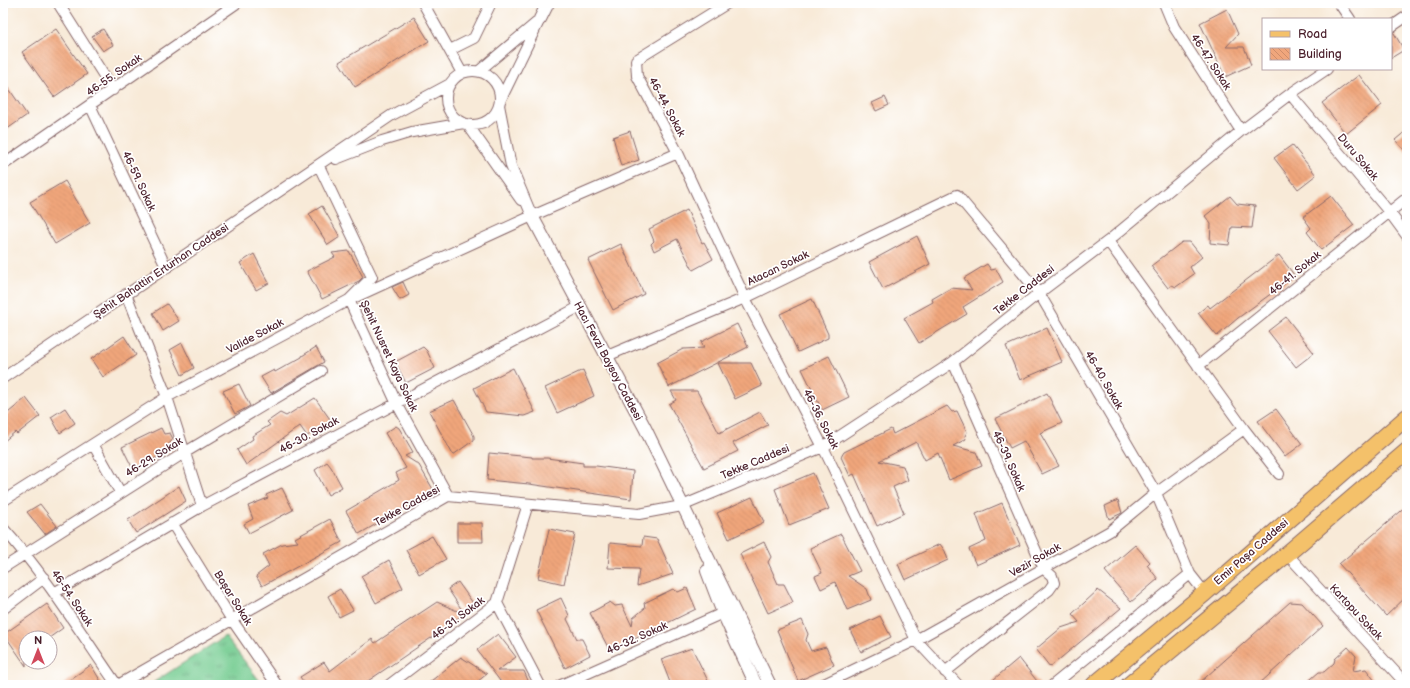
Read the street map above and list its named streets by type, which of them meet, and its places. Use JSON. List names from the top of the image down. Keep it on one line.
{"streets":{"main road":["Emir Paşa Caddesi"],"street":["46-47. Sokak","46-55. Sokak","46-44. Sokak","Duru Sokak","46-59. Sokak","Atacan Sokak","Şehit Bahattin Erturhan Caddesi","46-41. Sokak","Tekke Caddesi","Valide Sokak","Şehit Nusret Kaya Sokak","Hacı Fevzi Baysoy Caddesi","46-40. Sokak","46-36. Sokak","46-30. Sokak","46-29. Sokak","46-39. Sokak","Vezir Sokak","46-54. Sokak","Başar Sokak","Kartopu Sokak","46-31. Sokak","46-32. Sokak"]},"crossings":[["46-47. Sokak","Tekke Caddesi"],["46-55. Sokak","46-59. Sokak"],["46-44. Sokak","Valide Sokak"],["46-44. Sokak","46-36. Sokak"],["Duru Sokak","46-41. Sokak"],["Duru Sokak","Tekke Caddesi"],["46-59. Sokak","Şehit Bahattin Erturhan Caddesi"],["Atacan Sokak","Hacı Fevzi Baysoy Caddesi"],["Atacan Sokak","46-40. Sokak"],["Atacan Sokak","46-36. Sokak"],["Şehit Bahattin Erturhan Caddesi","Şehit Nusret Kaya Sokak"],["Şehit Bahattin Erturhan Caddesi","Hacı Fevzi Baysoy Caddesi"],["Tekke Caddesi","Şehit Nusret Kaya Sokak"],["Tekke Caddesi","Hacı Fevzi Baysoy Caddesi"],["Tekke Caddesi","46-40. Sokak"],["Tekke Caddesi","46-36. Sokak"],["Tekke Caddesi","46-39. Sokak"],["Tekke Caddesi","46-54. Sokak"],["Tekke Caddesi","Başar Sokak"],["Tekke Caddesi","46-31. Sokak"],["Valide Sokak","Şehit Nusret Kaya Sokak"],["Valide Sokak","Hacı Fevzi Baysoy Caddesi"],["Valide Sokak","46-36. Sokak"],["Şehit Nusret Kaya Sokak","46-30. Sokak"],["Hacı Fevzi Baysoy Caddesi","46-30. Sokak"],["Hacı Fevzi Baysoy Caddesi","46-32. Sokak"],["46-40. Sokak","Emir Paşa Caddesi"],["46-40. Sokak","Vezir Sokak"],["46-36. Sokak","46-39. Sokak"],["46-36. Sokak","Vezir Sokak"],["46-30. Sokak","46-54. Sokak"],["46-30. Sokak","Başar Sokak"],["46-29. Sokak","46-54. Sokak"],["46-39. Sokak","Vezir Sokak"]],"legend":["Road","Building"],"north":"top"}
